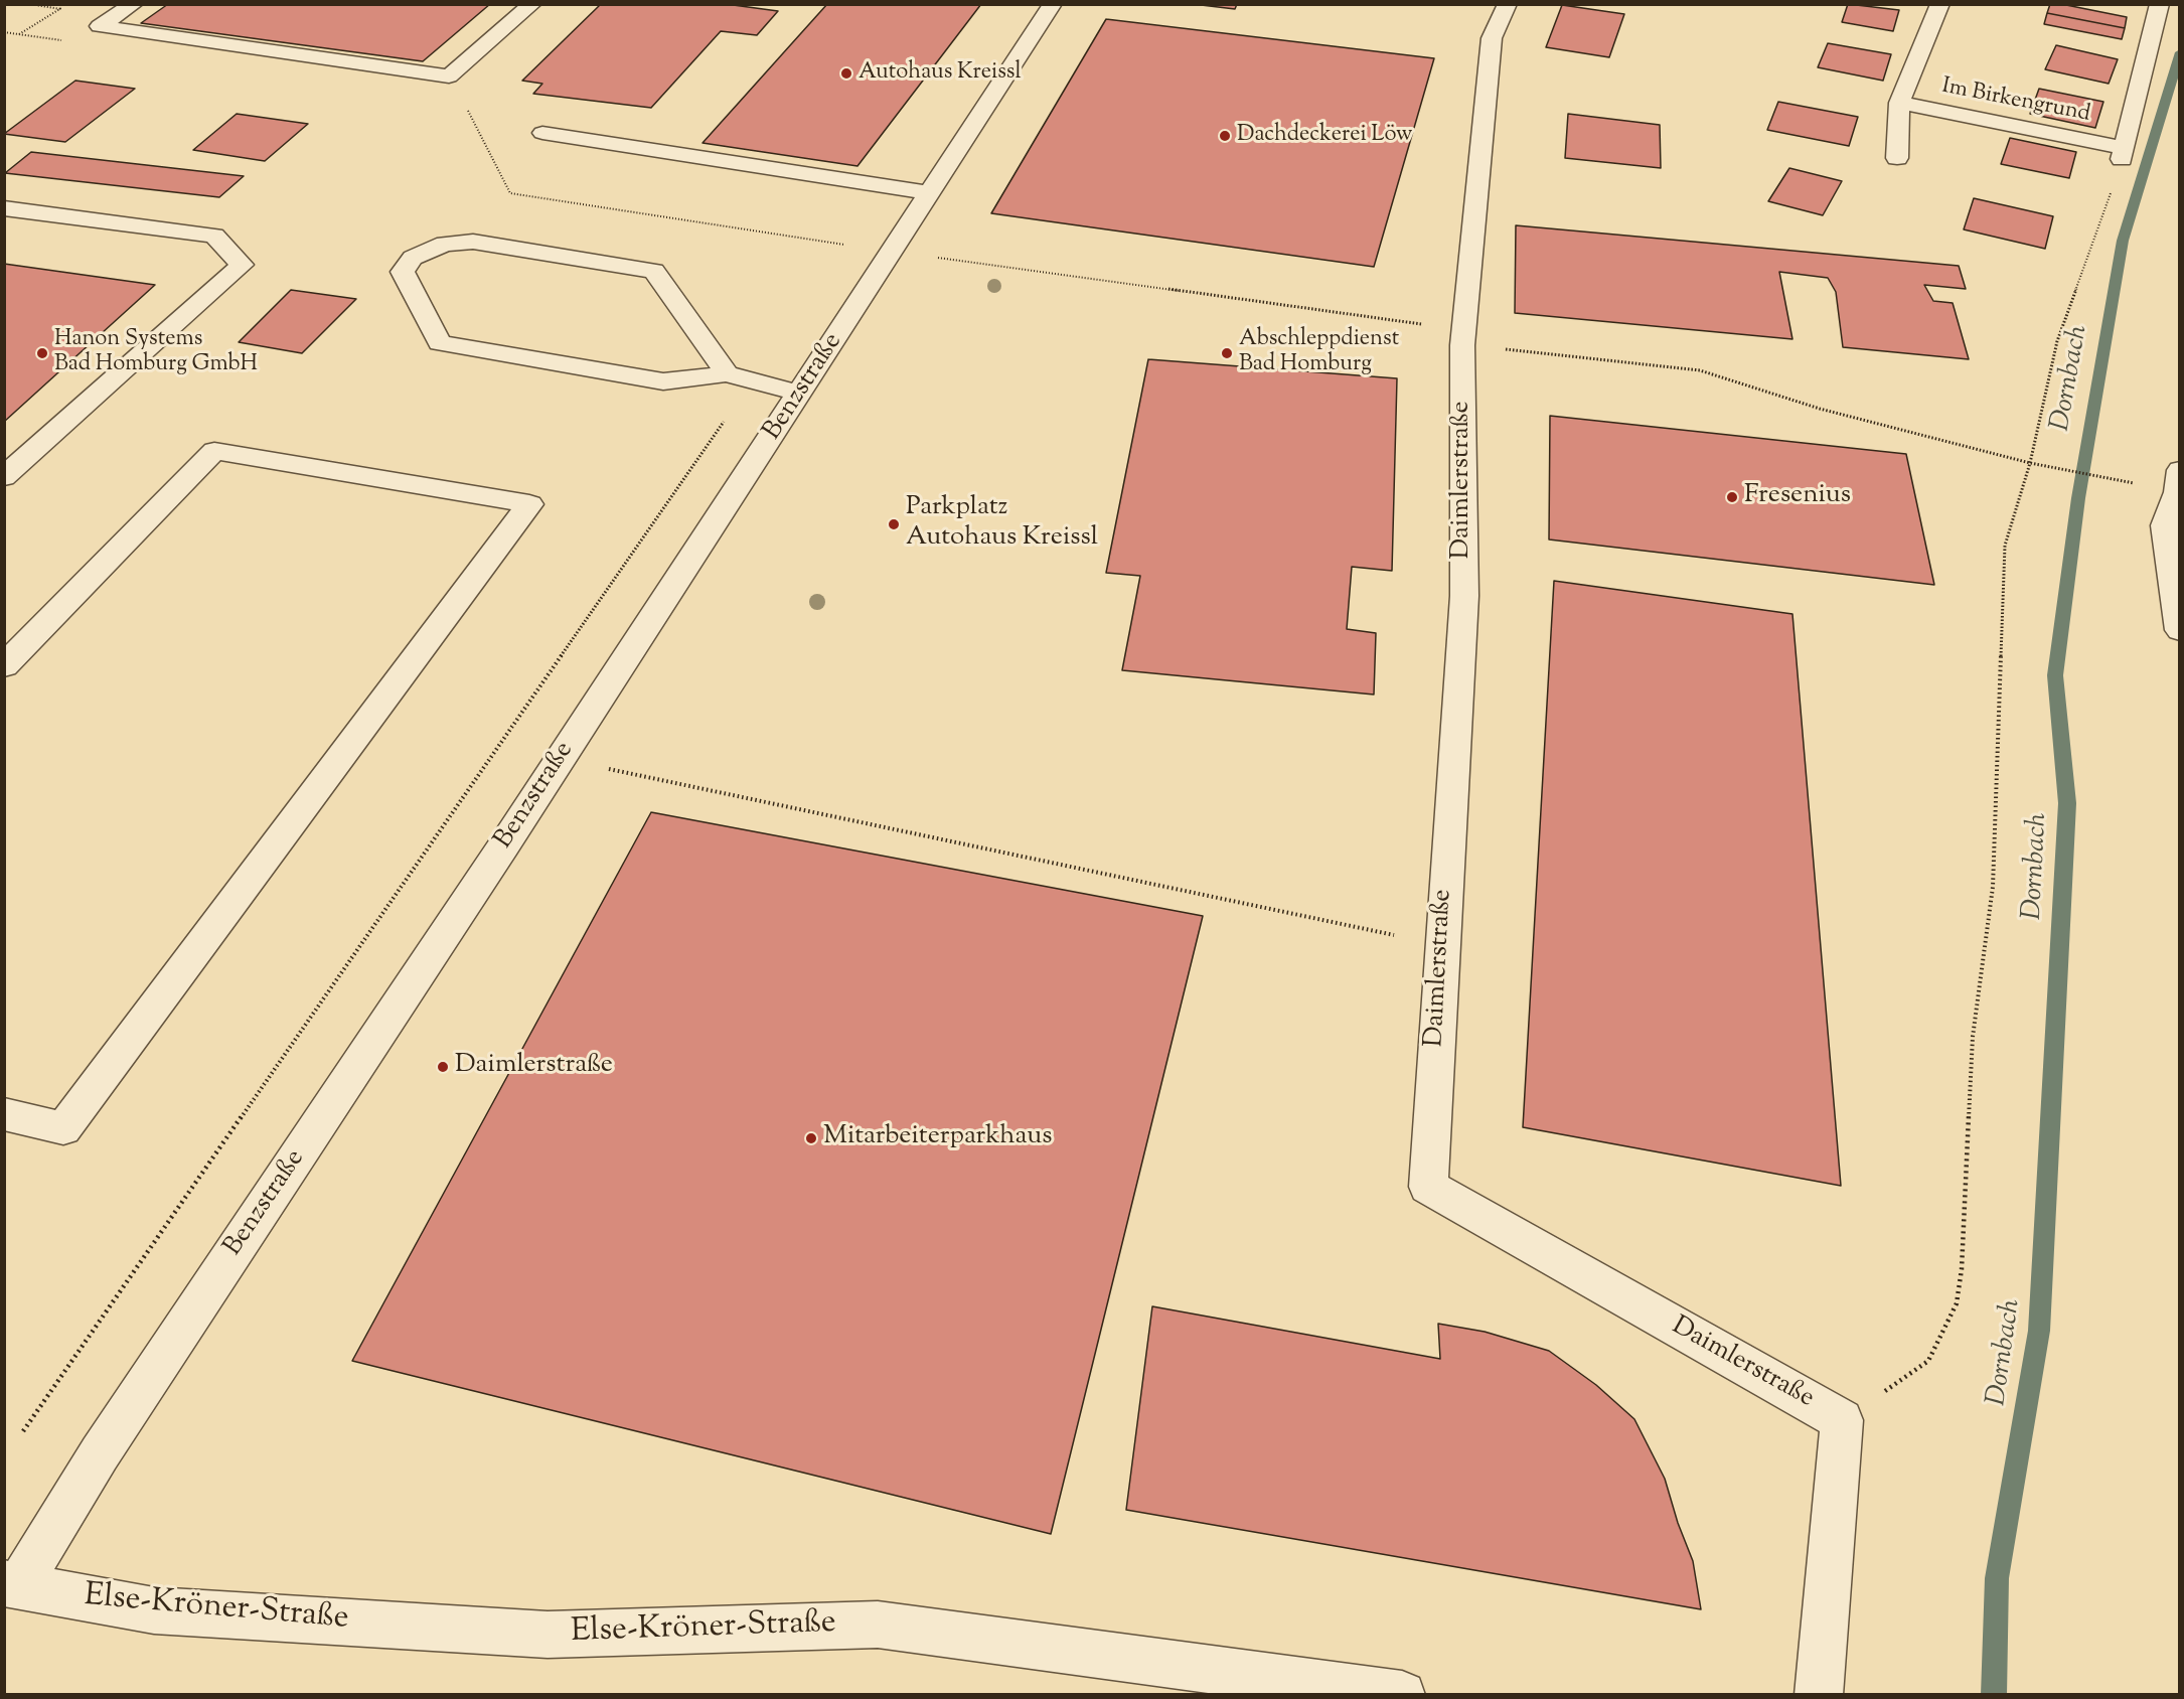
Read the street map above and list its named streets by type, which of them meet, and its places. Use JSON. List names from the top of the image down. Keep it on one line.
{"streets":{"street":["Im Birkengrund","Benzstraße","Daimlerstraße","Else-Kröner-Straße"]},"crossings":[["Benzstraße","Else-Kröner-Straße"]],"water":["Dornbach"],"places":["Autohaus Kreissl","Dachdeckerei Löw","Hanon Systems Bad Homburg GmbH","Abschleppdienst Bad Homburg","Fresenius","Parkplatz Autohaus Kreissl","Daimlerstraße","Mitarbeiterparkhaus"]}
